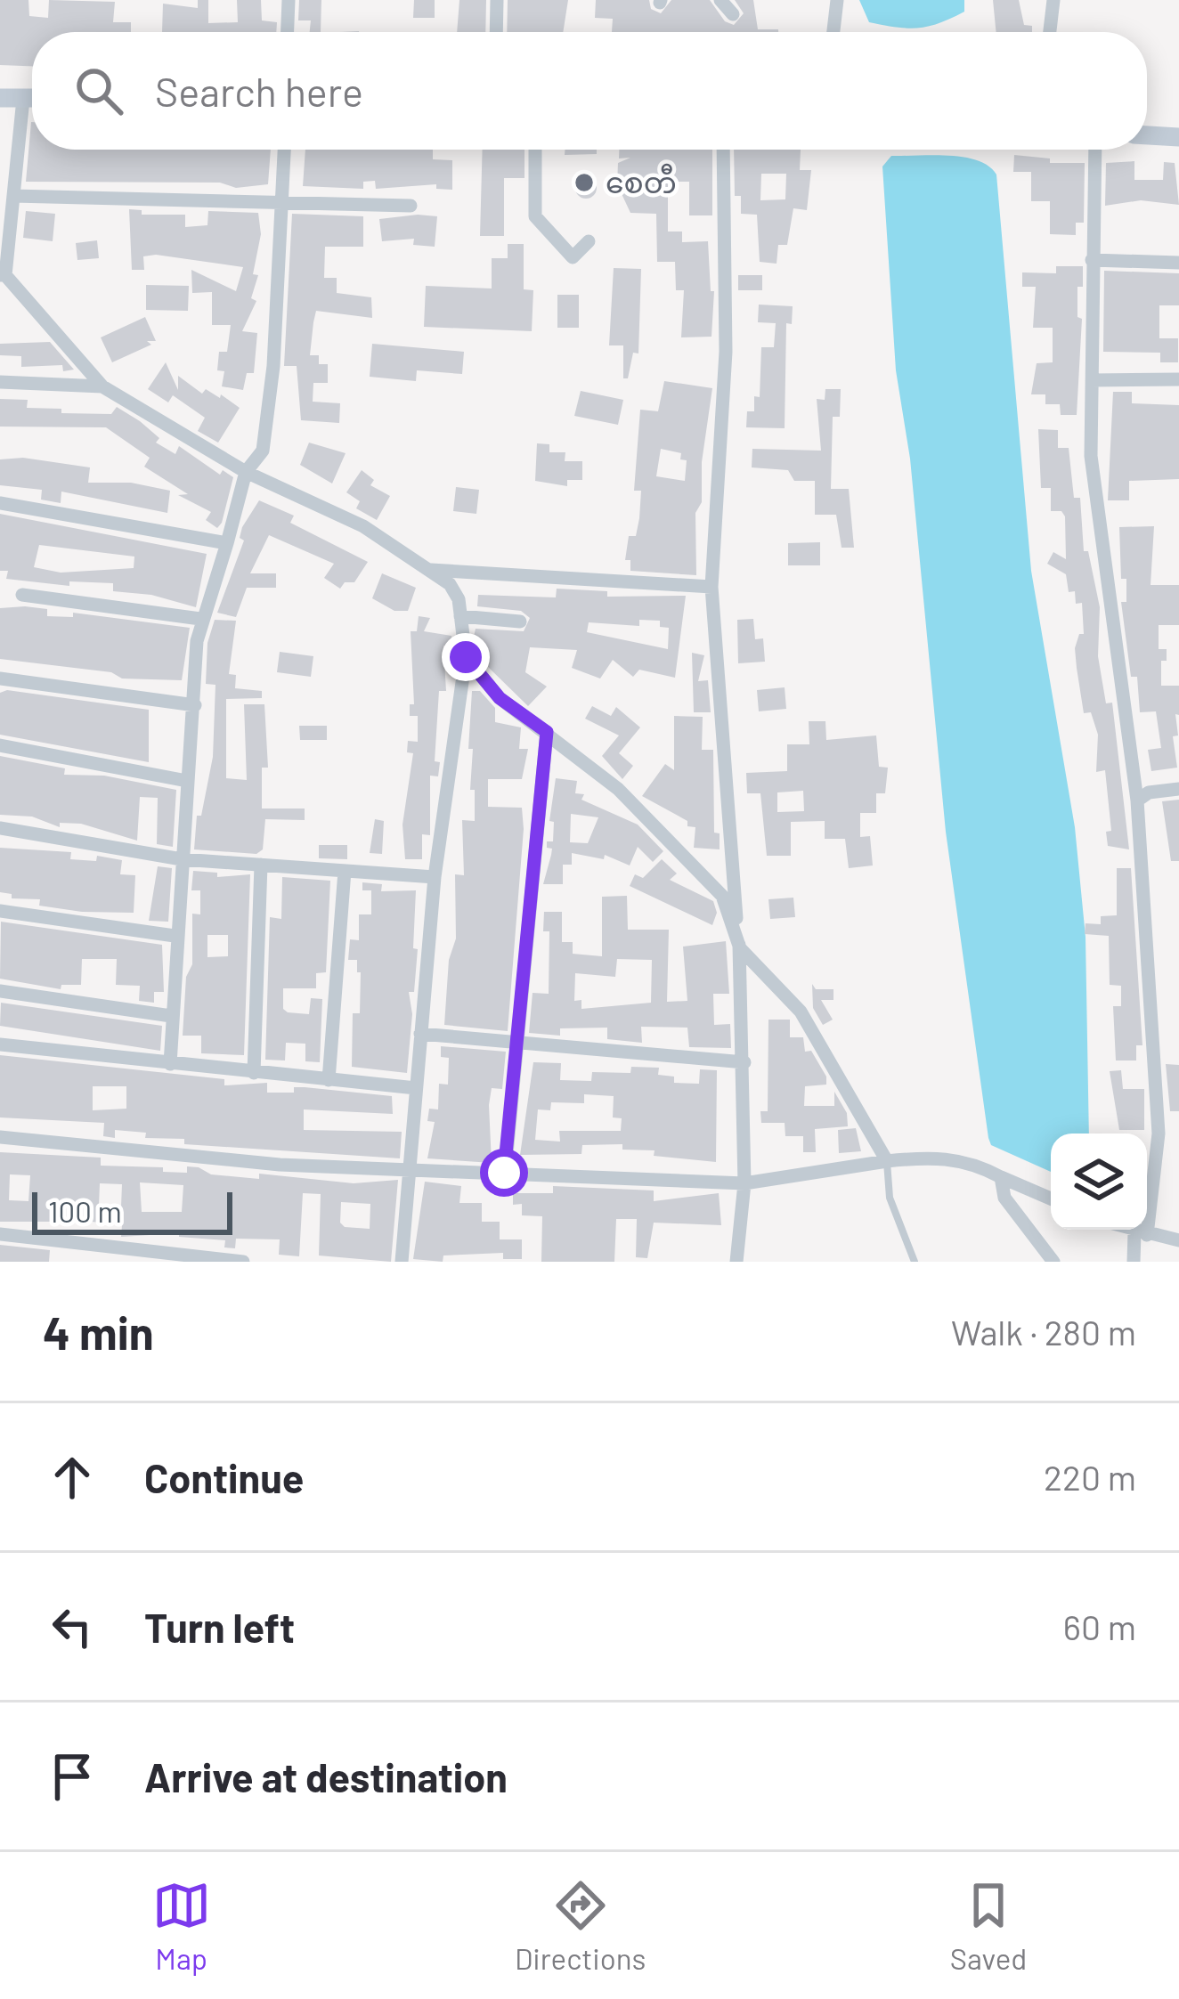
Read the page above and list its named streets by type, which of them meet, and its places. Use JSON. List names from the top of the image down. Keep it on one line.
{"places":["စေတီ"],"scale_bar":"100 m","page":{"search":"Search here","scale":"100 m","heading":["4 min","Walk · 280 m"],"list":[["Continue","220 m"],["Turn left","60 m"],"Arrive at destination"],"nav":["Map","Directions","Saved"]}}
